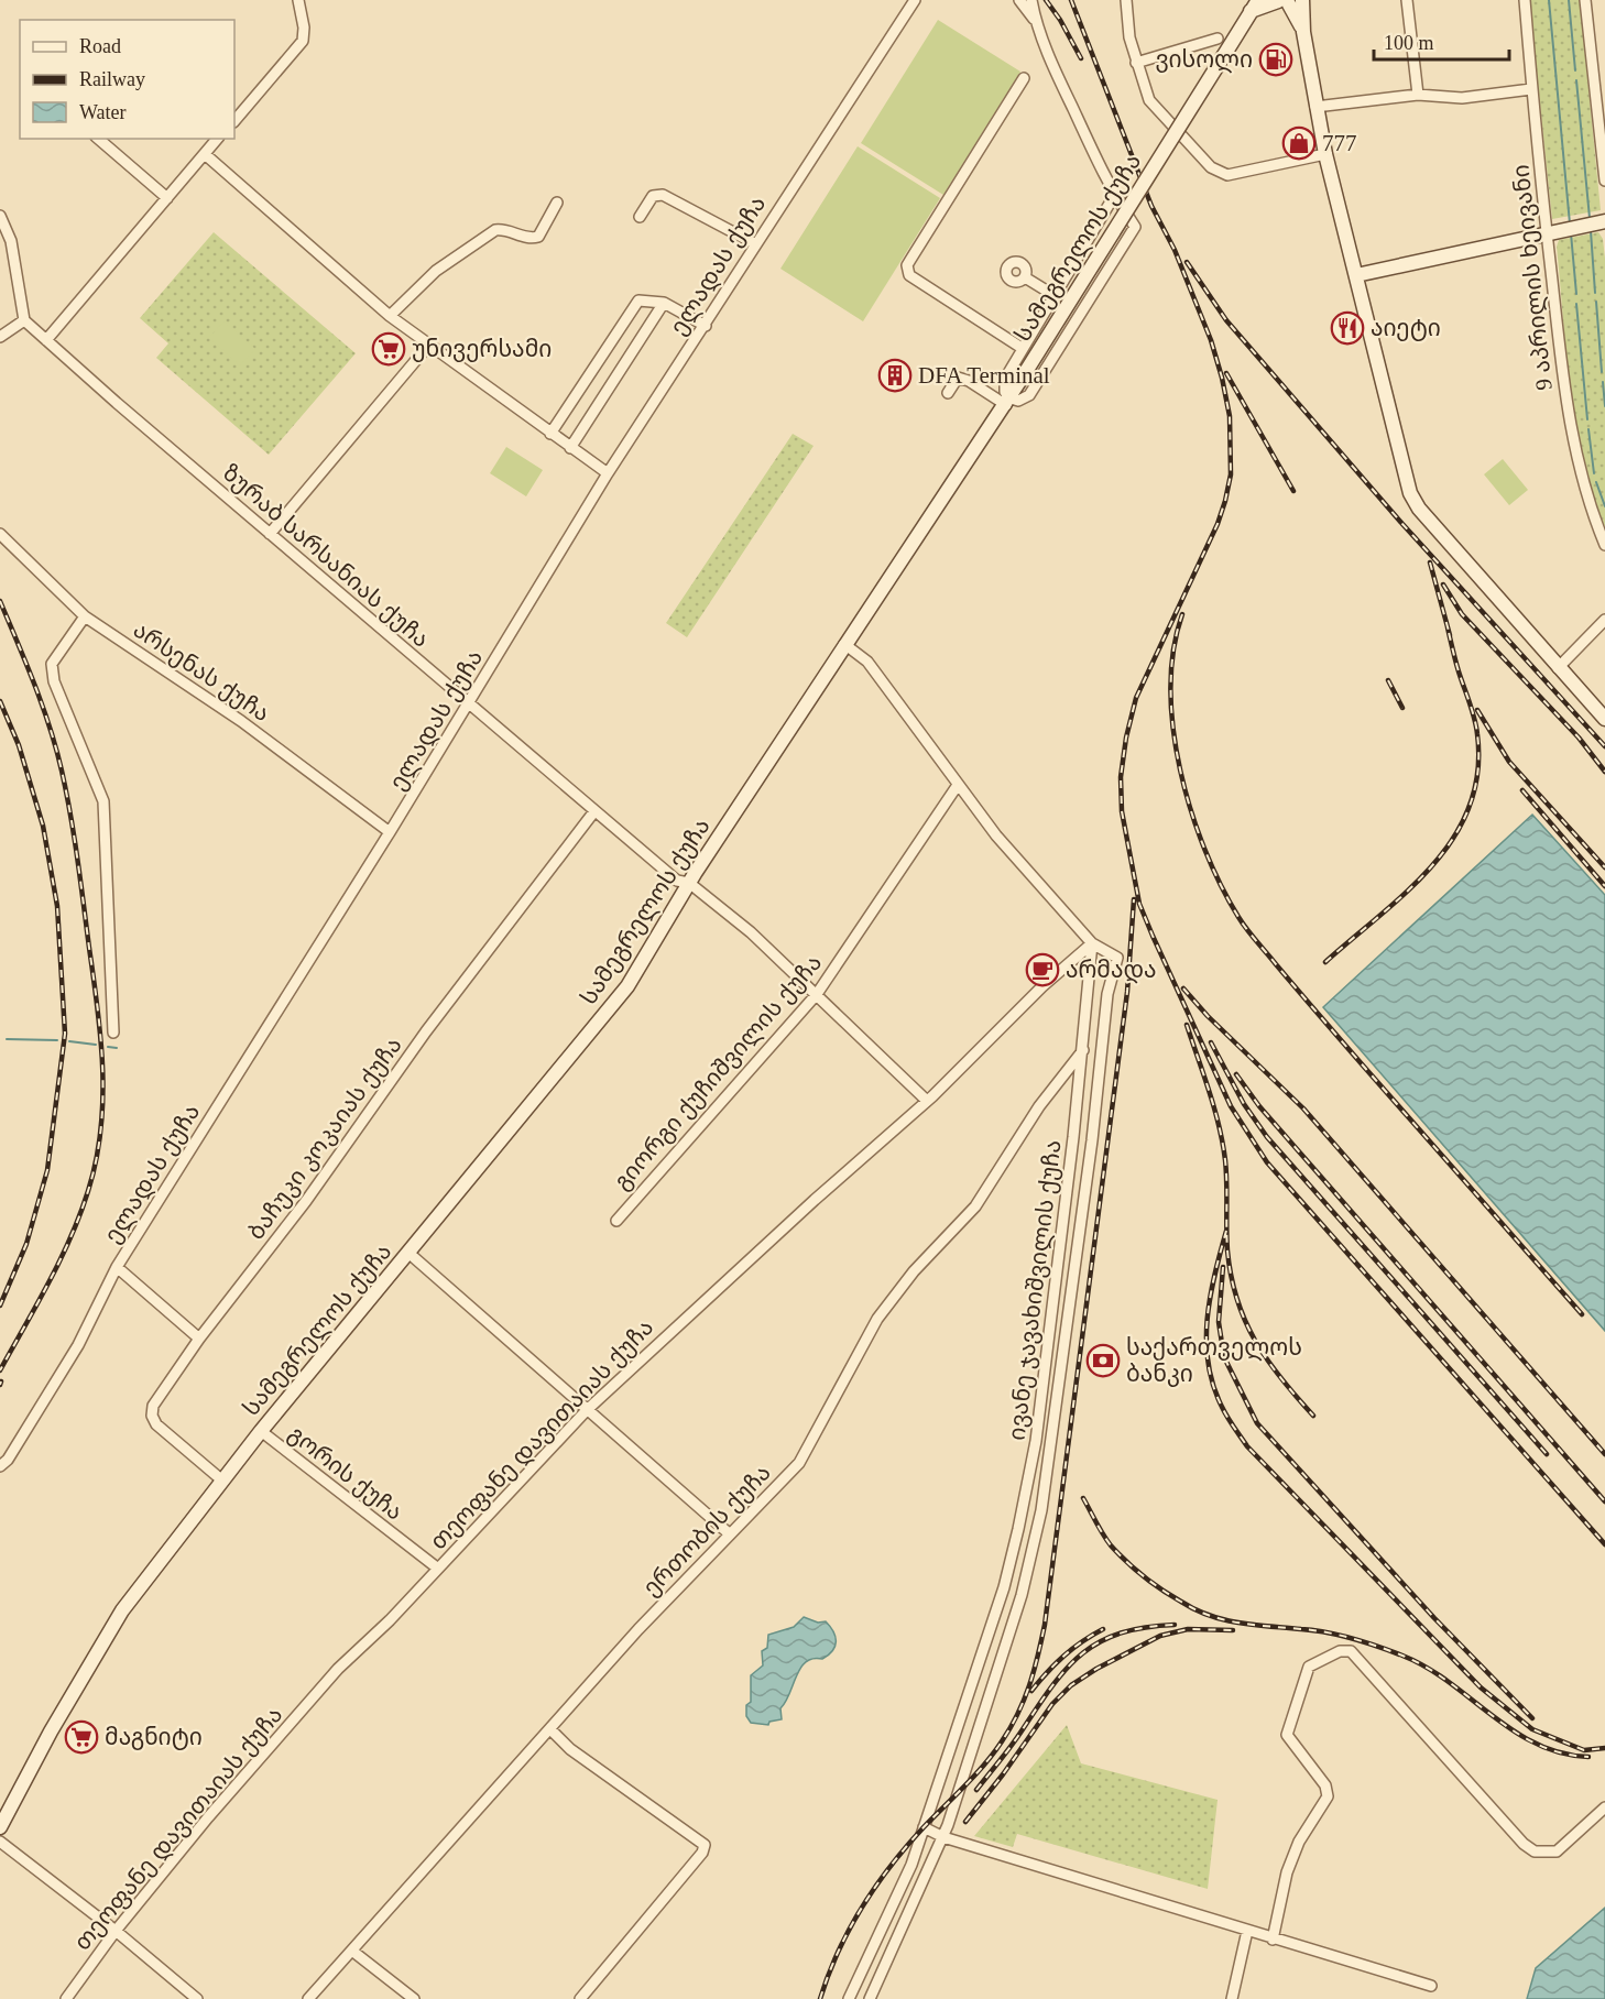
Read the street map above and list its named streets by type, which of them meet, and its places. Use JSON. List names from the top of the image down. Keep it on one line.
{"streets":{"main road":["სამეგრელოს ქუჩა"],"street":["ელადას ქუჩა","9 აპრილის ხეივანი","ზურაბ სარსანიას ქუჩა","არსენას ქუჩა","გიორგი ქუჩიშვილის ქუჩა","ბაჩუკი კოკაიას ქუჩა","ივანე ჯავახიშვილის ქუჩა","თეოფანე დავითაიას ქუჩა","გორის ქუჩა","ერთობის ქუჩა"]},"crossings":[["სამეგრელოს ქუჩა","ზურაბ სარსანიას ქუჩა"],["სამეგრელოს ქუჩა","ბაჩუკი კოკაიას ქუჩა"],["სამეგრელოს ქუჩა","გორის ქუჩა"],["ელადას ქუჩა","ზურაბ სარსანიას ქუჩა"],["ელადას ქუჩა","არსენას ქუჩა"],["ზურაბ სარსანიას ქუჩა","გიორგი ქუჩიშვილის ქუჩა"],["ზურაბ სარსანიას ქუჩა","ბაჩუკი კოკაიას ქუჩა"],["ზურაბ სარსანიას ქუჩა","თეოფანე დავითაიას ქუჩა"],["ივანე ჯავახიშვილის ქუჩა","თეოფანე დავითაიას ქუჩა"],["ივანე ჯავახიშვილის ქუჩა","ერთობის ქუჩა"],["თეოფანე დავითაიას ქუჩა","გორის ქუჩა"]],"places":{"fuel station":["ვისოლი"],"shop":["777"],"restaurant":["აიეტი"],"supermarket":["უნივერსამი","მაგნიტი"],"building":["DFA Terminal"],"cafe":["არმადა"],"bank":["საქართველოს ბანკი"]},"legend":["Road","Railway","Water"],"scale_bar":"100 m"}
